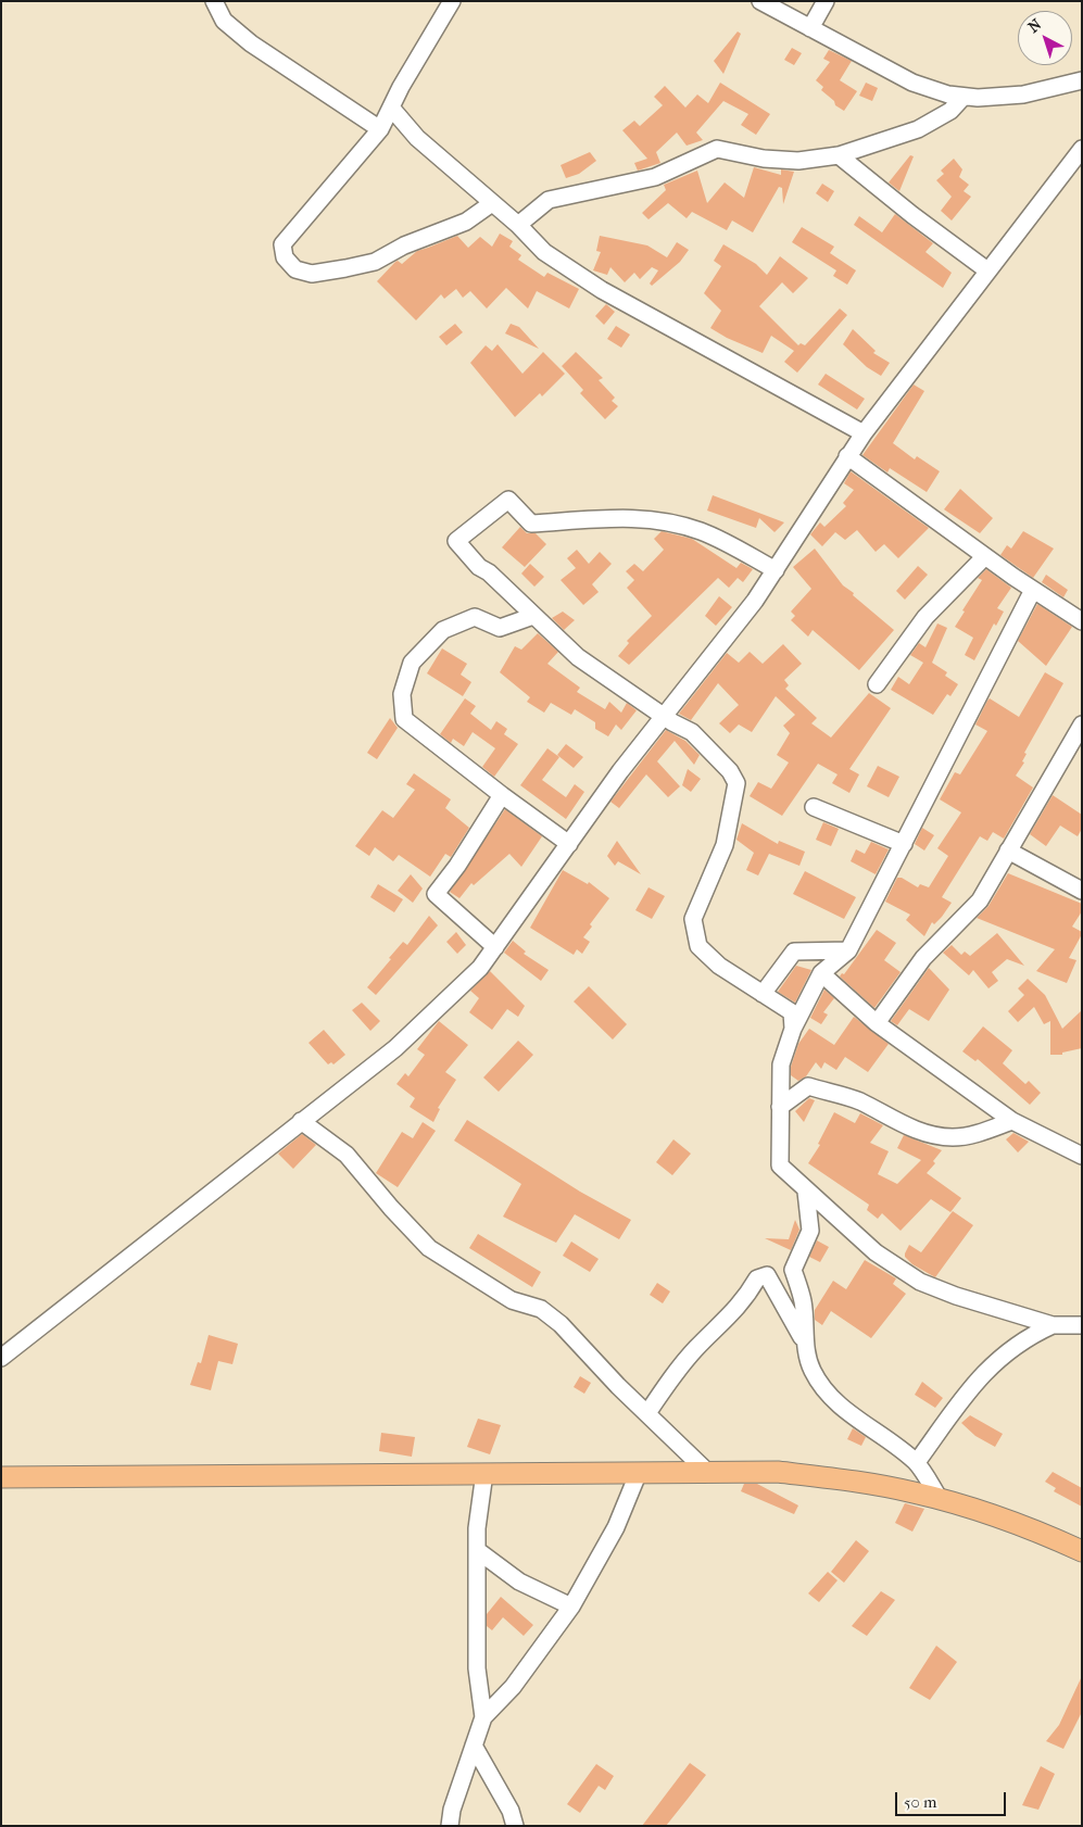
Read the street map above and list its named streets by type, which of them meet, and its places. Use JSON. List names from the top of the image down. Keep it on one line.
{"scale_bar":"50 m","north":"top left"}
